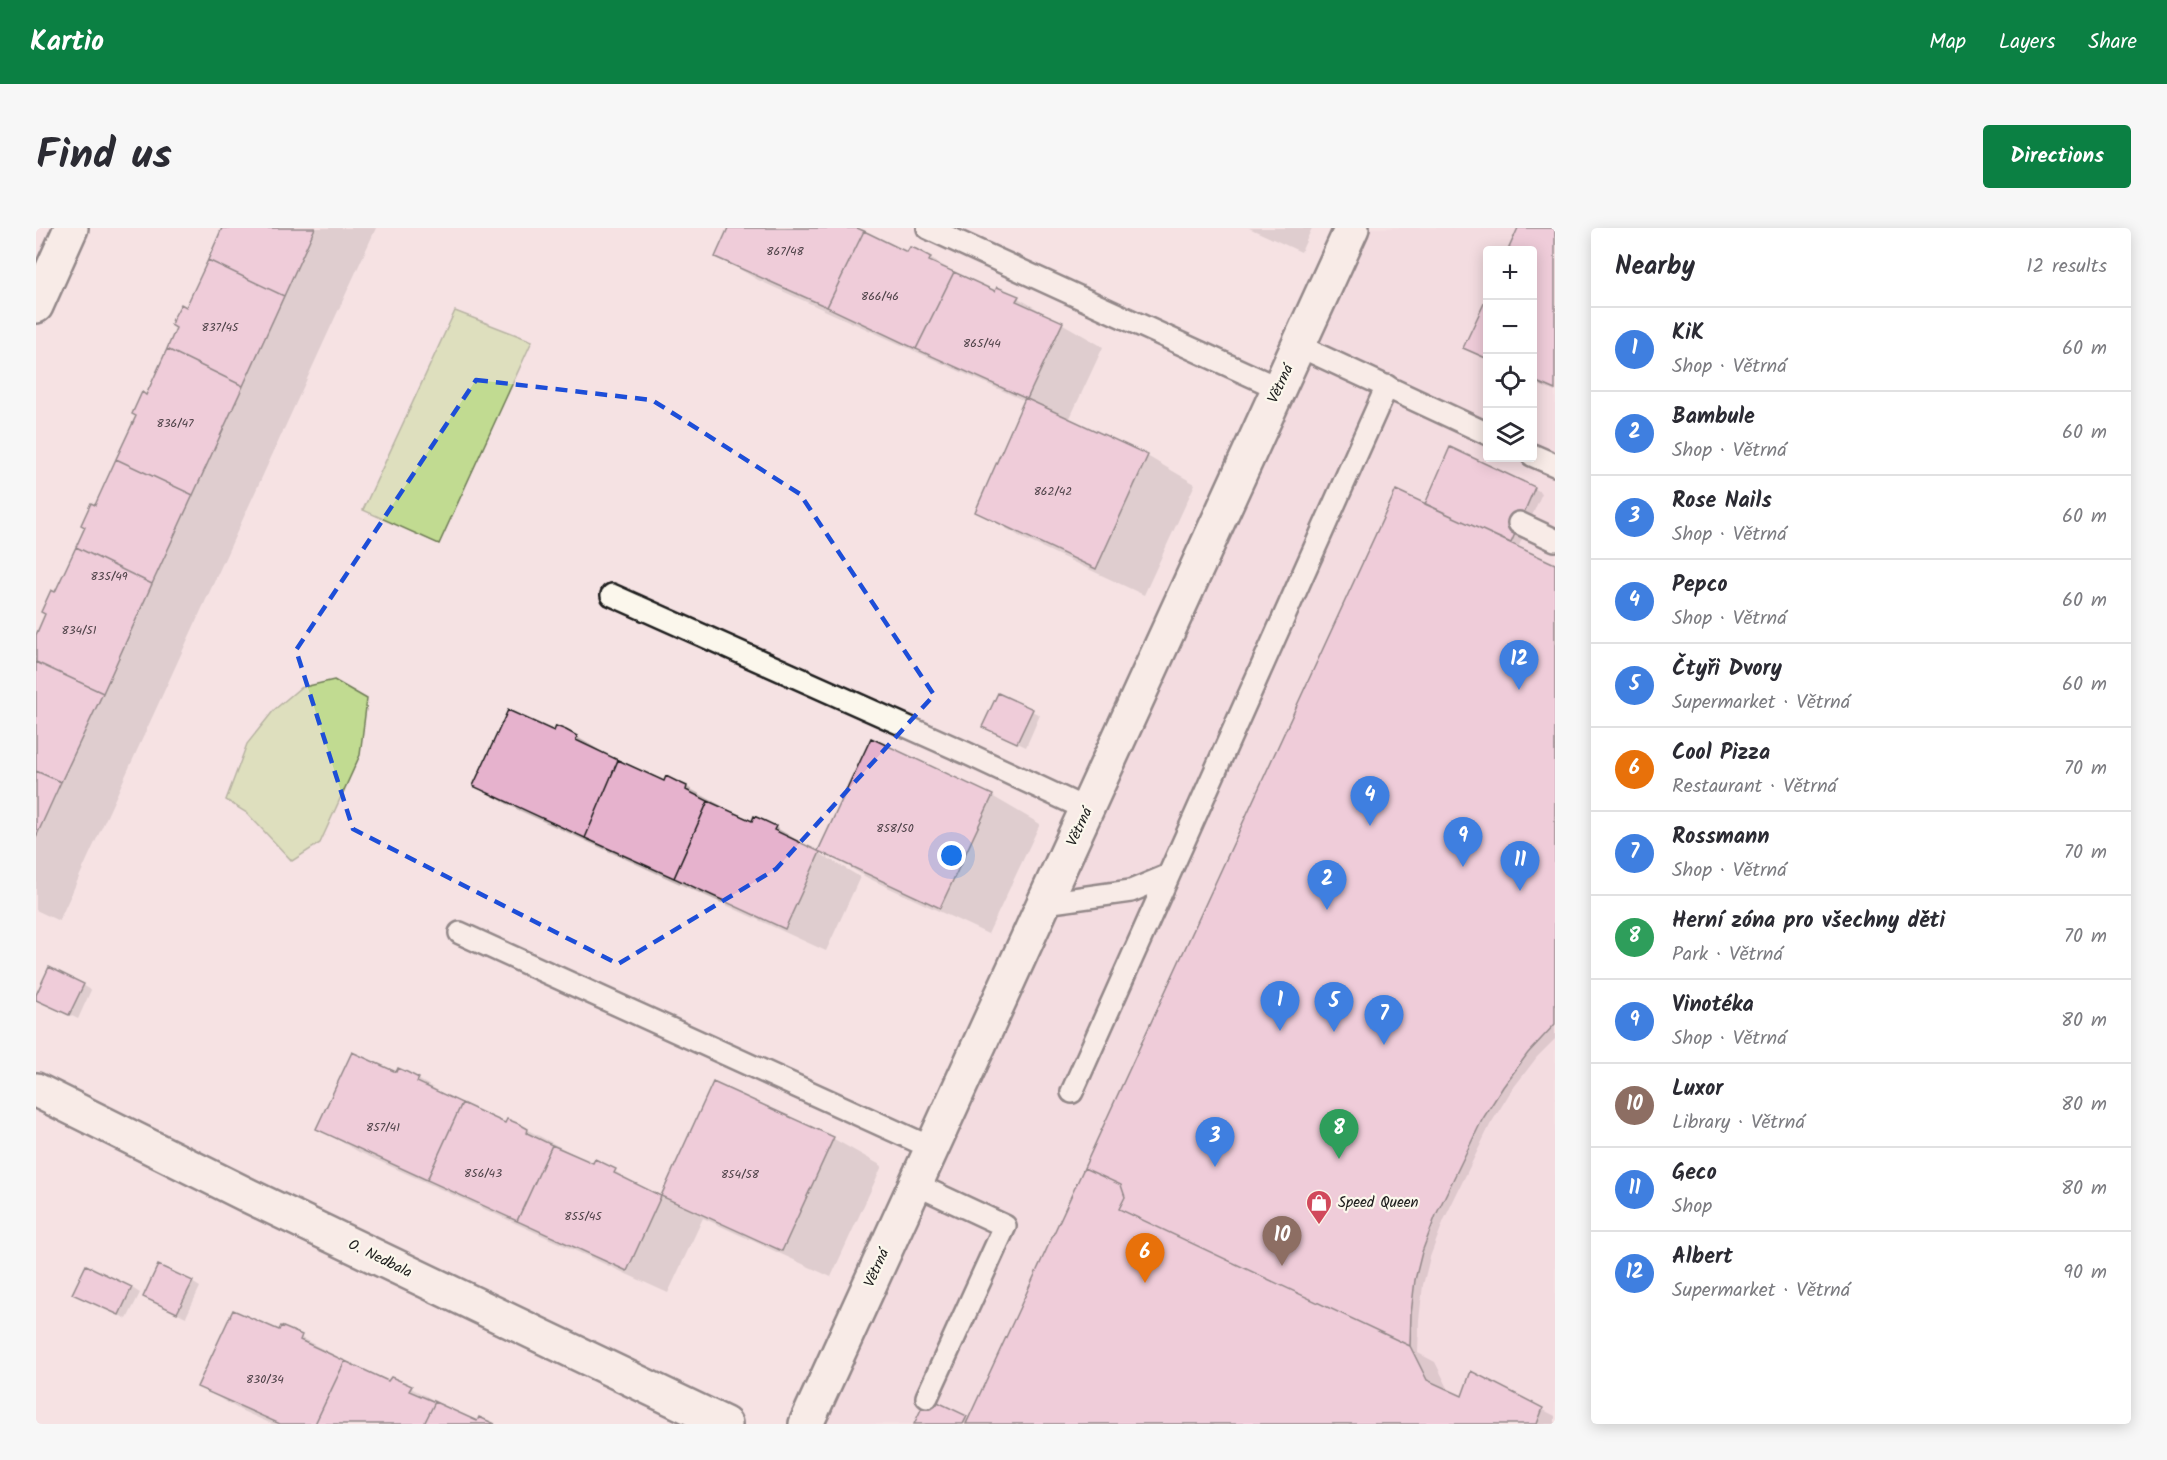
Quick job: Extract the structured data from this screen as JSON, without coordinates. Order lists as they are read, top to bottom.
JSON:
{
  "streets": {
    "street": ["Větrná", "O. Nedbala"]
  },
  "places": {
    "shop": ["Speed Queen"]
  },
  "house_numbers": [
    "867/48",
    "866/46",
    "837/45",
    "865/44",
    "836/47",
    "862/42",
    "835/49",
    "834/51",
    "858/50",
    "857/41",
    "856/43",
    "854/58",
    "855/45",
    "830/34"
  ],
  "page": {
    "header": "Kartio",
    "nav": ["Map", "Layers", "Share"],
    "title": "Find us",
    "buttons": "Directions",
    "heading": ["Nearby", "12 results"],
    "map_buttons": ["+", "−"],
    "list": [
      {
        "mark": "1",
        "name": "KiK",
        "note": "Shop · Větrná",
        "value": "60 m"
      },
      {
        "mark": "2",
        "name": "Bambule",
        "note": "Shop · Větrná",
        "value": "60 m"
      },
      {
        "mark": "3",
        "name": "Rose Nails",
        "note": "Shop · Větrná",
        "value": "60 m"
      },
      {
        "mark": "4",
        "name": "Pepco",
        "note": "Shop · Větrná",
        "value": "60 m"
      },
      {
        "mark": "5",
        "name": "Čtyři Dvory",
        "note": "Supermarket · Větrná",
        "value": "60 m"
      },
      {
        "mark": "6",
        "name": "Cool Pizza",
        "note": "Restaurant · Větrná",
        "value": "70 m"
      },
      {
        "mark": "7",
        "name": "Rossmann",
        "note": "Shop · Větrná",
        "value": "70 m"
      },
      {
        "mark": "8",
        "name": "Herní zóna pro všechny děti",
        "note": "Park · Větrná",
        "value": "70 m"
      },
      {
        "mark": "9",
        "name": "Vinotéka",
        "note": "Shop · Větrná",
        "value": "80 m"
      },
      {
        "mark": "10",
        "name": "Luxor",
        "note": "Library · Větrná",
        "value": "80 m"
      },
      {
        "mark": "11",
        "name": "Geco",
        "note": "Shop",
        "value": "80 m"
      },
      {
        "mark": "12",
        "name": "Albert",
        "note": "Supermarket · Větrná",
        "value": "90 m"
      }
    ],
    "pins": [
      "12",
      "4",
      "9",
      "11",
      "2",
      "1",
      "5",
      "7",
      "8",
      "3",
      "10",
      "6"
    ]
  }
}
